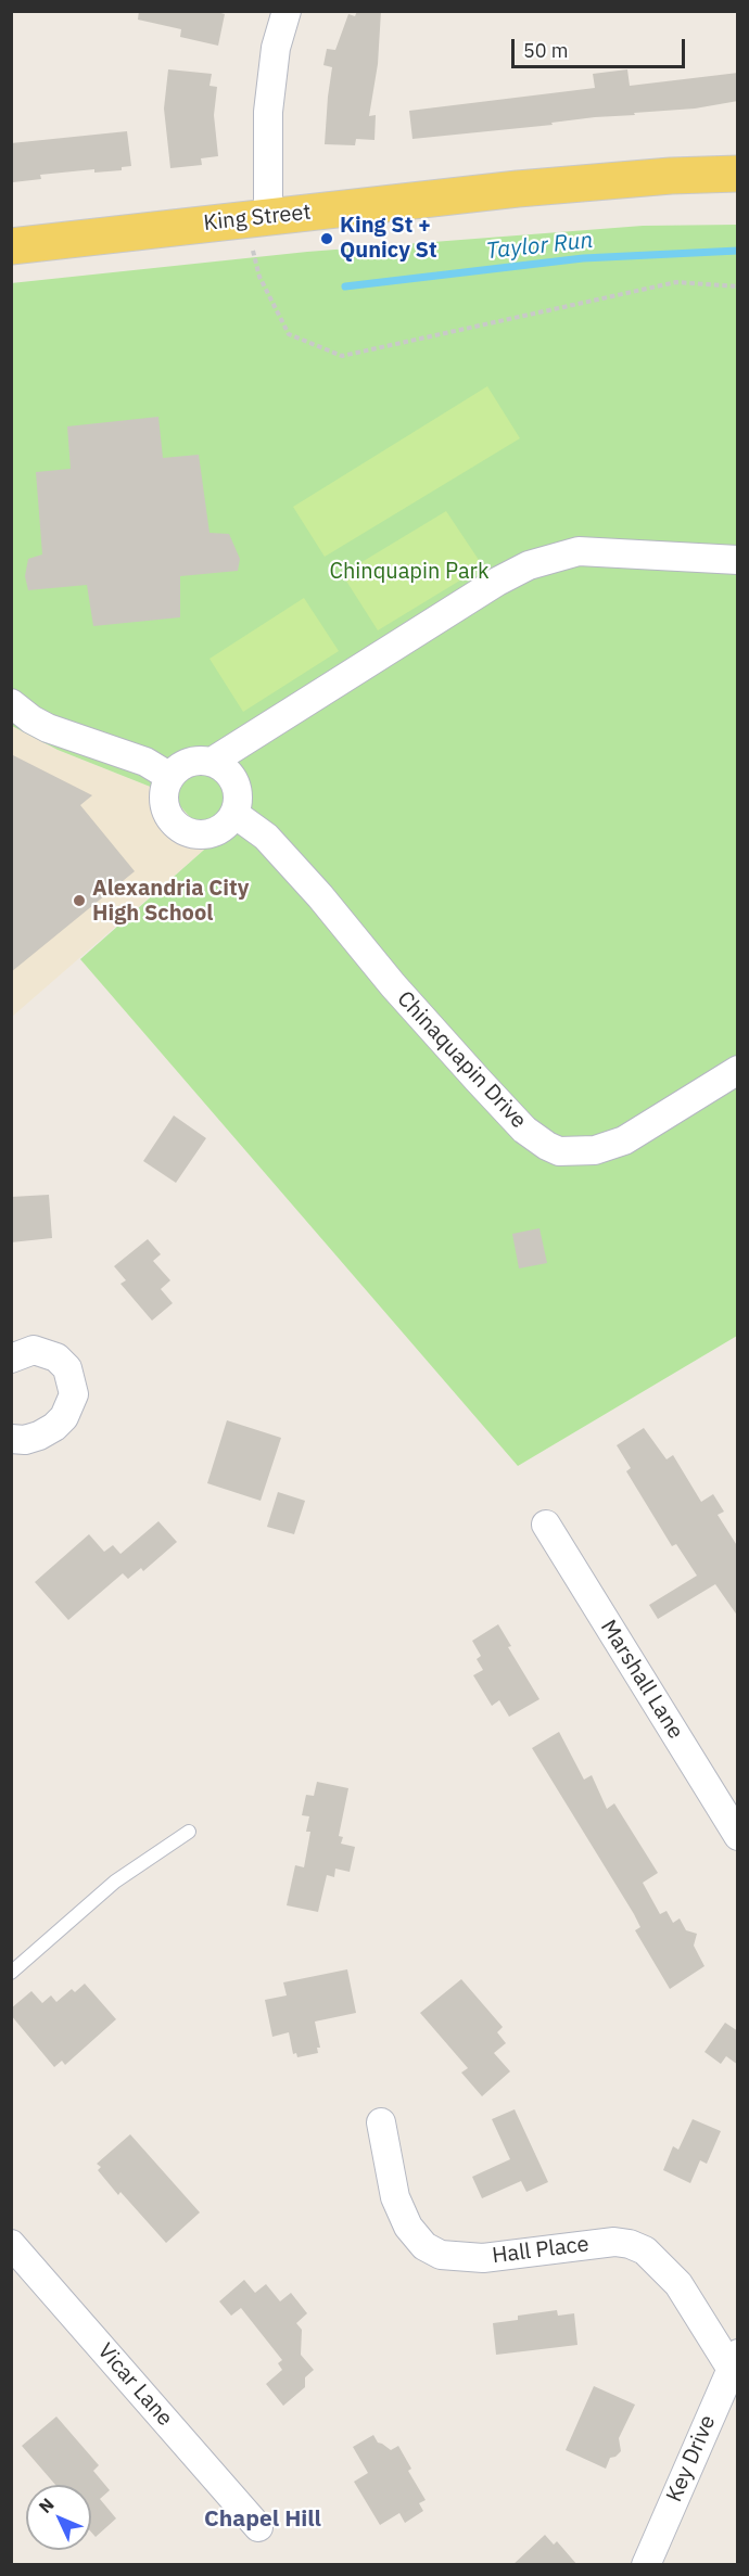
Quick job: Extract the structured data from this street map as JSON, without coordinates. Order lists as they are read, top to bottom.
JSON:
{
  "streets": {
    "main road": ["King Street"],
    "street": [
      "Chinaquapin Drive",
      "Marshall Lane",
      "Hall Place",
      "Vicar Lane",
      "Key Drive"
    ]
  },
  "crossings": [
    ["Hall Place", "Key Drive"]
  ],
  "districts": ["Chapel Hill"],
  "water": ["Taylor Run"],
  "parks": ["Chinquapin Park"],
  "places": ["King St + Qunicy St", "Alexandria City High School"],
  "scale_bar": "50 m",
  "north": "top left"
}
